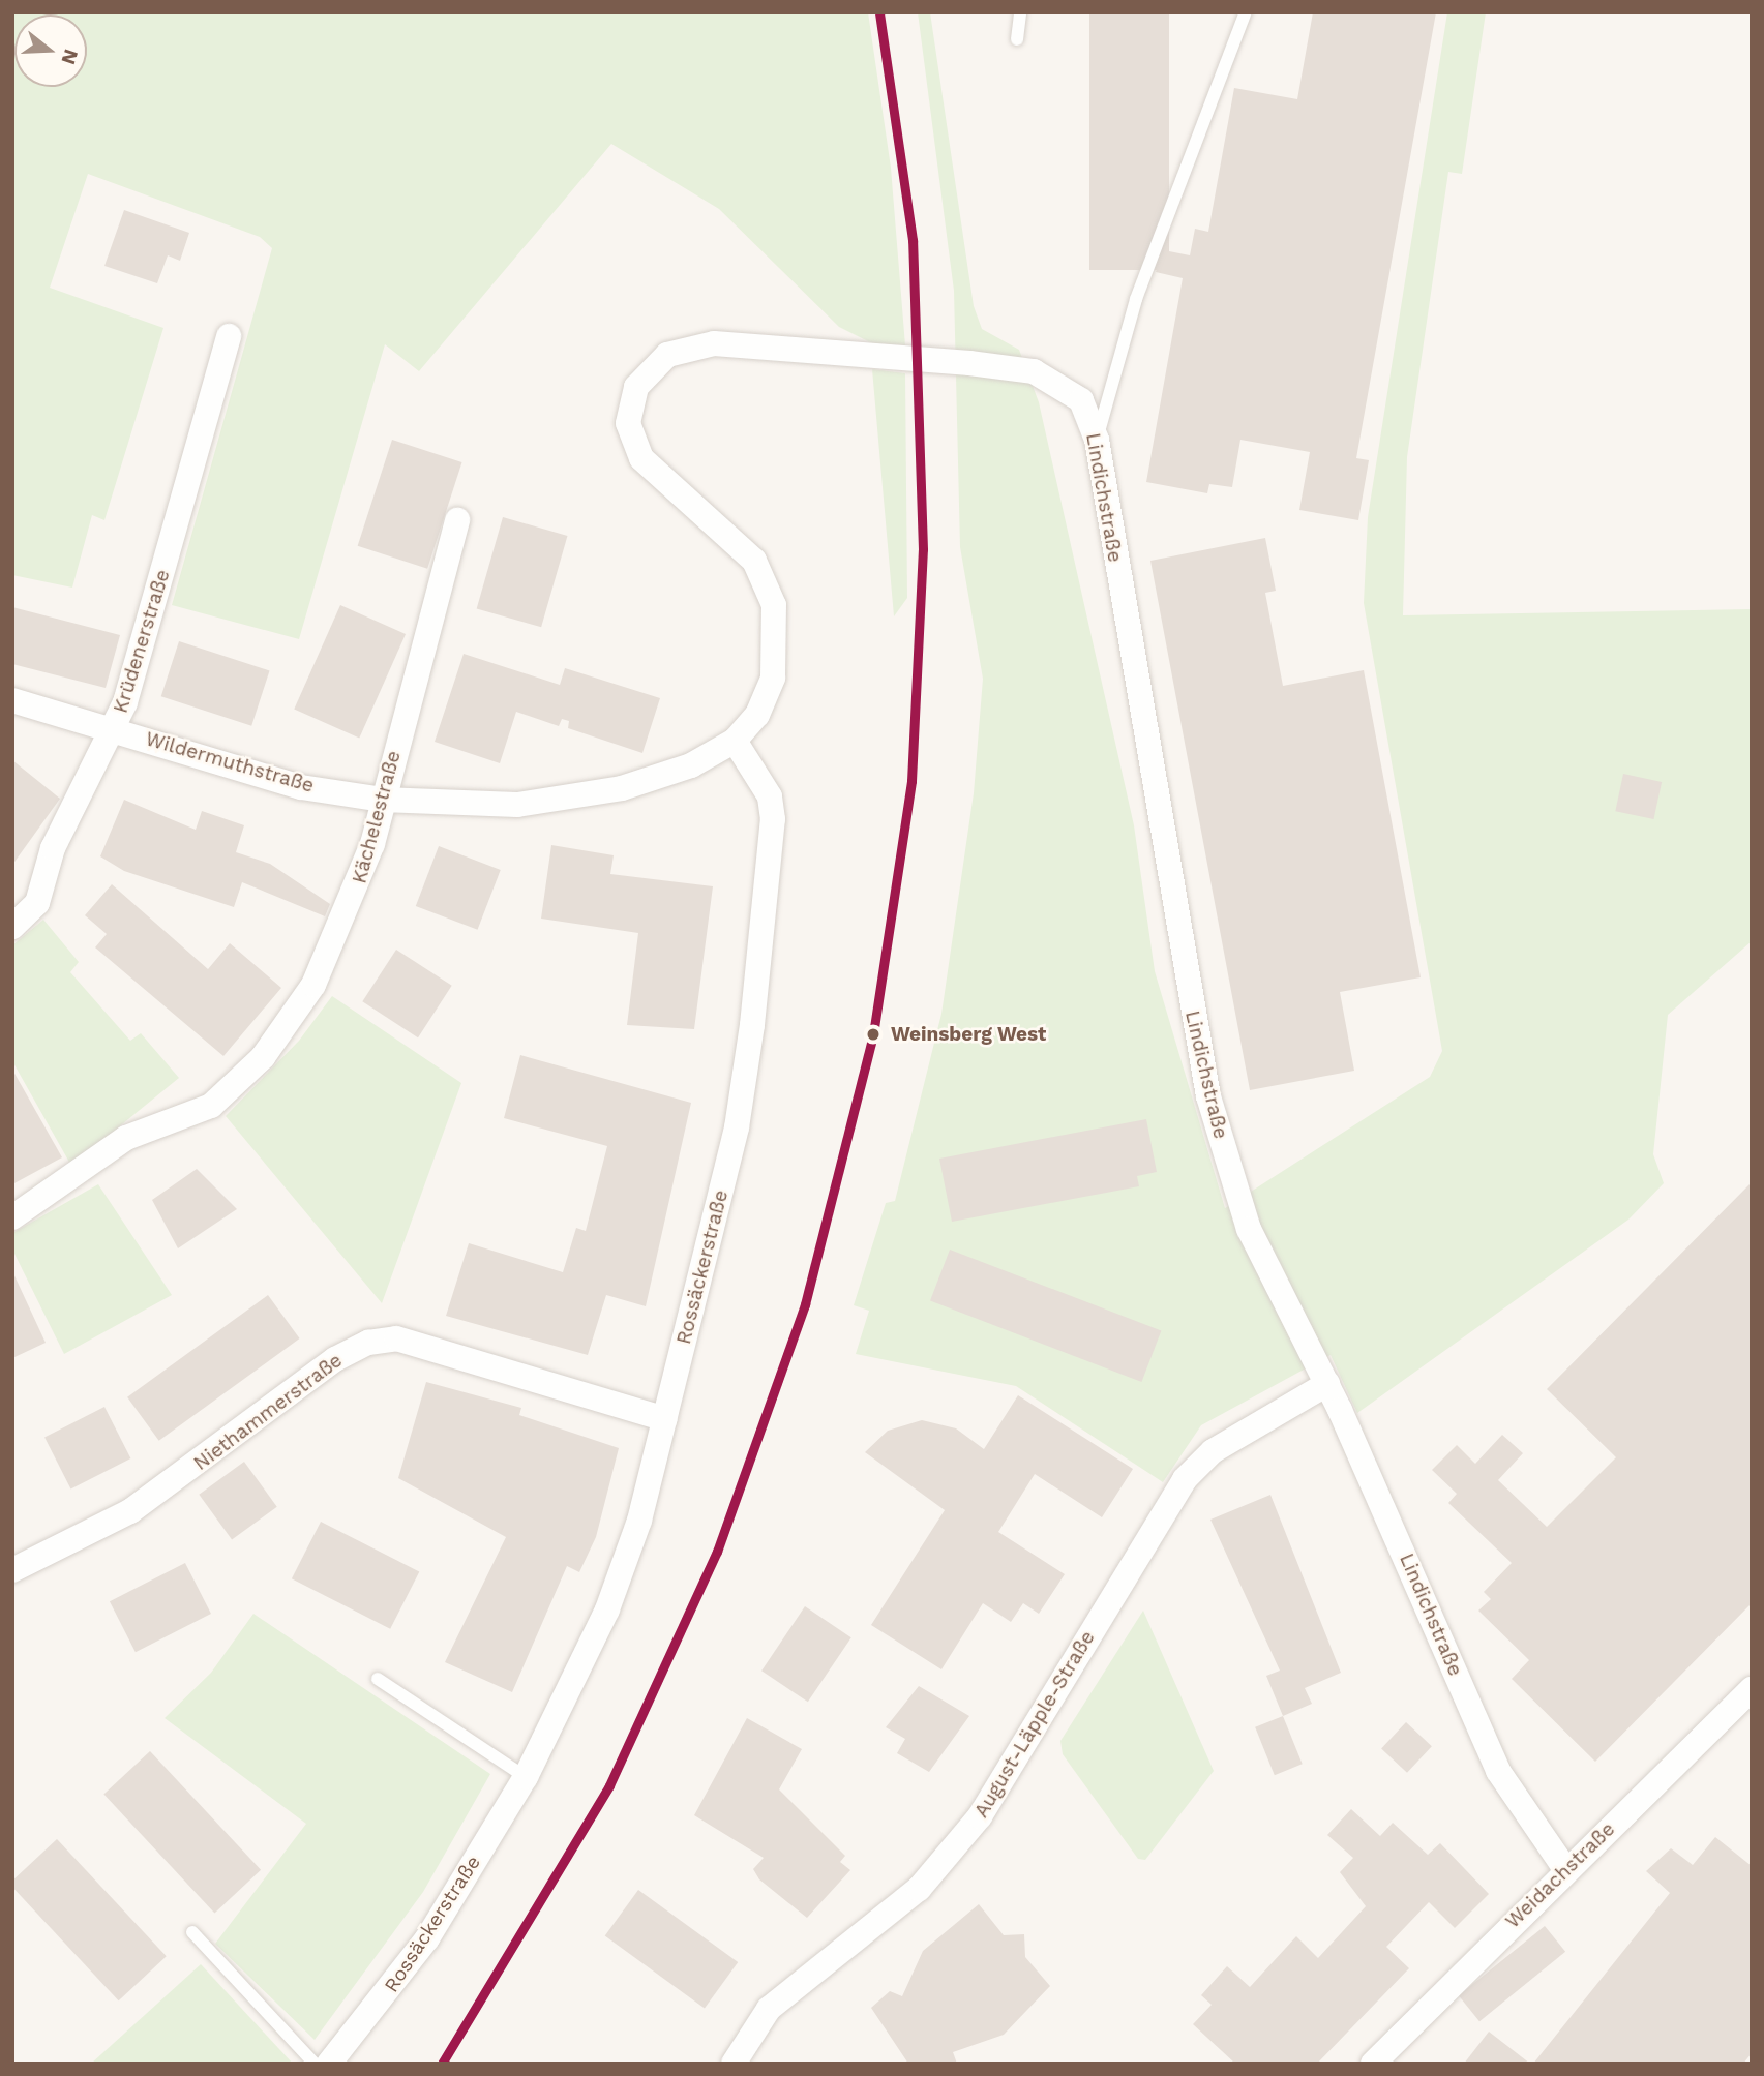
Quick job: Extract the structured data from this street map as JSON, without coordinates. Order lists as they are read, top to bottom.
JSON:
{
  "streets": {
    "street": [
      "Lindichstraße",
      "Krüdenerstraße",
      "Wildermuthstraße",
      "Kächelestraße",
      "Rossäckerstraße",
      "Niethammerstraße",
      "August-Läpple-Straße",
      "Weidachstraße"
    ]
  },
  "crossings": [
    ["Lindichstraße", "Wildermuthstraße"],
    ["Lindichstraße", "August-Läpple-Straße"],
    ["Lindichstraße", "Weidachstraße"],
    ["Krüdenerstraße", "Wildermuthstraße"],
    ["Wildermuthstraße", "Kächelestraße"],
    ["Wildermuthstraße", "Rossäckerstraße"],
    ["Rossäckerstraße", "Niethammerstraße"]
  ],
  "places": ["Weinsberg West"],
  "north": "right"
}
